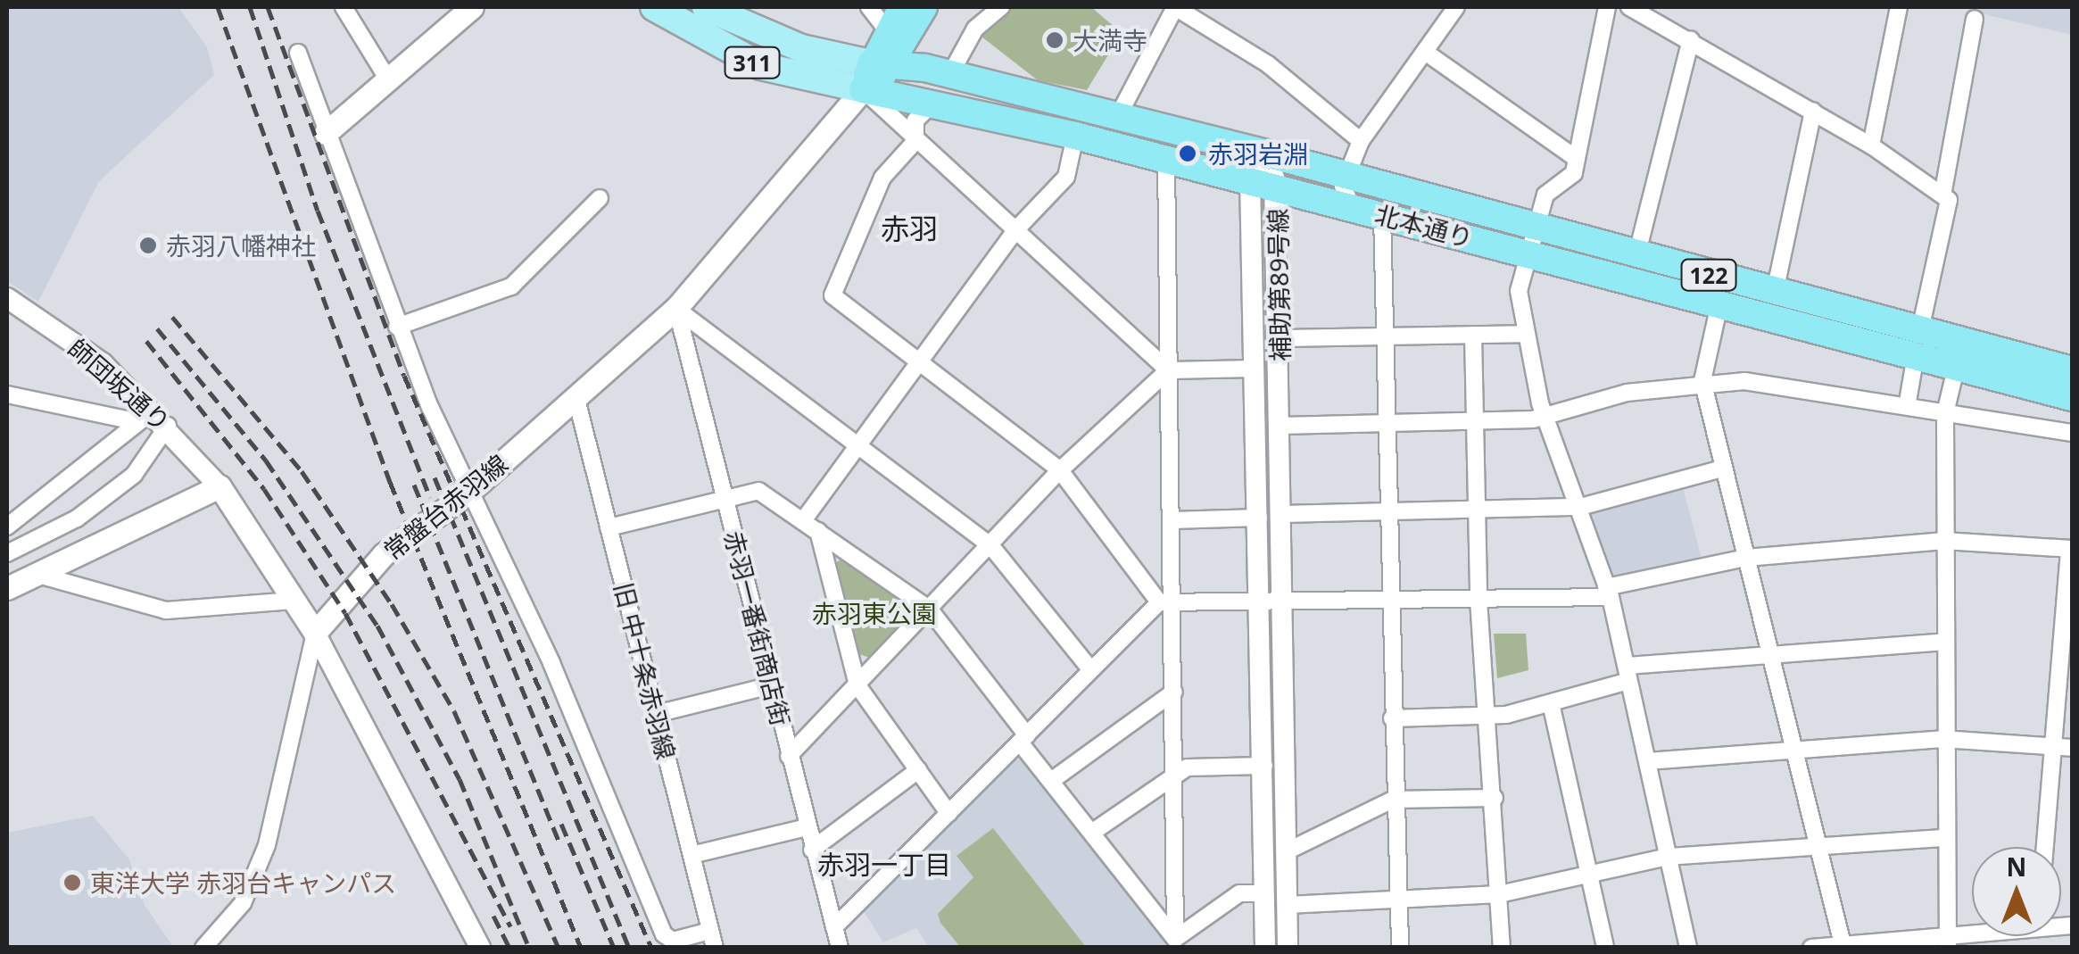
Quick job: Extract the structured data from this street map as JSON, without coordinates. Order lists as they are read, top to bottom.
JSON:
{
  "streets": {
    "highway": ["北本通り", "122"],
    "main road": ["311", "常盤台赤羽線"],
    "street": [
      "補助第89号線",
      "師団坂通り",
      "赤羽一番街商店街",
      "旧 中十条赤羽線"
    ]
  },
  "crossings": [
    ["311", "北本通り"],
    ["311", "常盤台赤羽線"],
    ["北本通り", "補助第89号線"],
    ["北本通り", "常盤台赤羽線"],
    ["常盤台赤羽線", "赤羽一番街商店街"],
    ["常盤台赤羽線", "旧 中十条赤羽線"]
  ],
  "districts": ["赤羽", "赤羽一丁目"],
  "parks": ["赤羽東公園"],
  "places": [
    "大満寺",
    "赤羽岩淵",
    "赤羽八幡神社",
    "東洋大学 赤羽台キャンパス"
  ],
  "north": "top"
}
